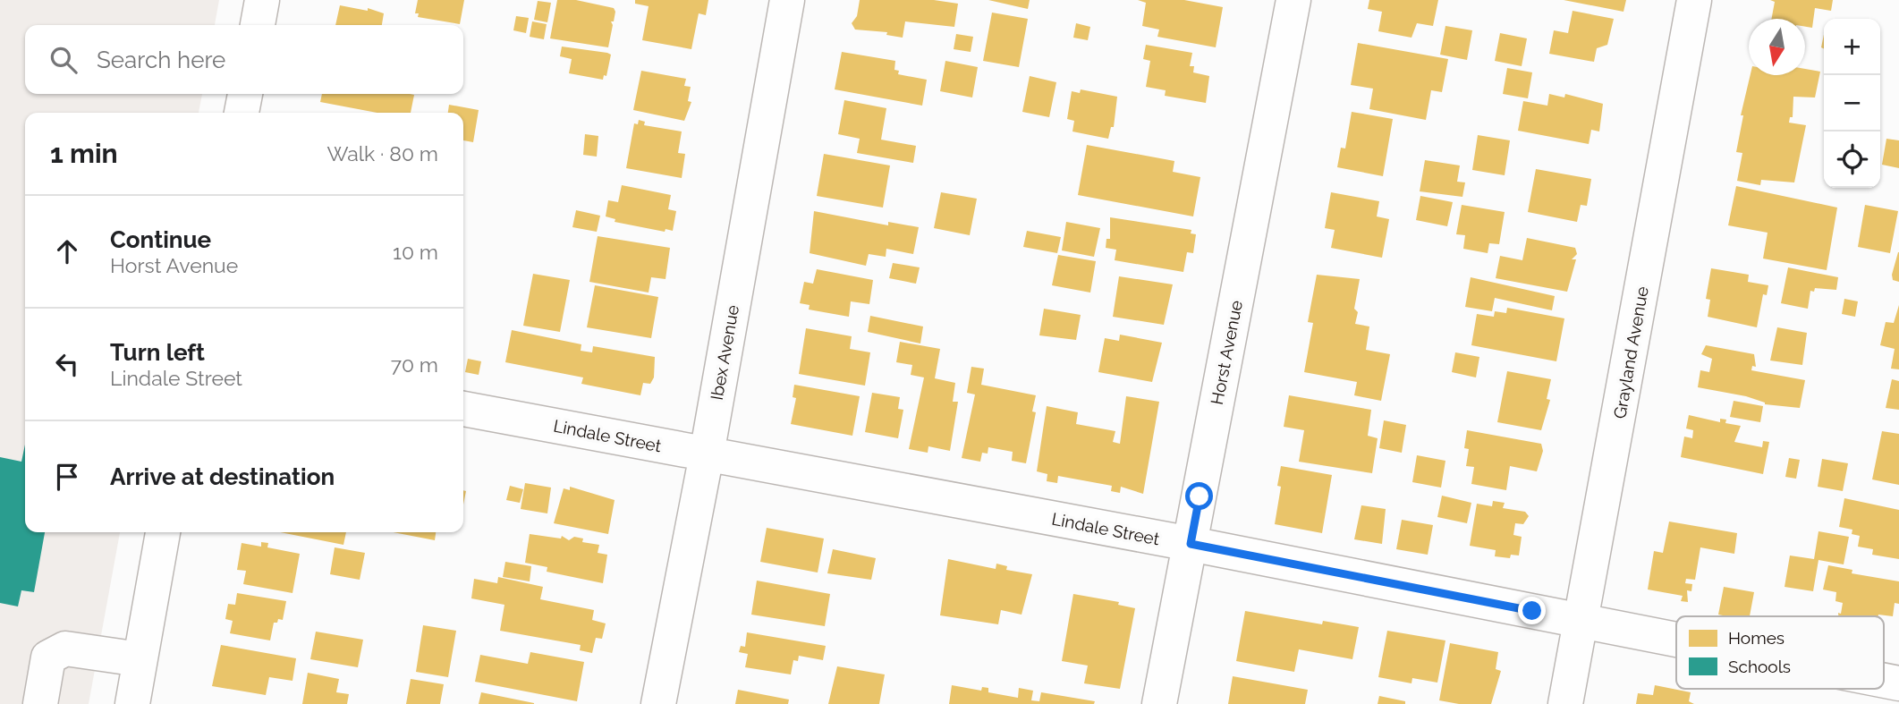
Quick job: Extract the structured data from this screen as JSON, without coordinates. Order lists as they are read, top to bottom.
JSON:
{
  "streets": {
    "street": [
      "Ibex Avenue",
      "Horst Avenue",
      "Grayland Avenue",
      "Lindale Street"
    ]
  },
  "crossings": [
    ["Ibex Avenue", "Lindale Street"],
    ["Horst Avenue", "Lindale Street"],
    ["Grayland Avenue", "Lindale Street"]
  ],
  "legend": ["Homes", "Schools"],
  "north": "bottom",
  "page": {
    "map_buttons": ["+", "−"],
    "search": "Search here",
    "heading": ["1 min", "Walk · 80 m"],
    "list": [
      ["Continue", "Horst Avenue", "10 m"],
      ["Turn left", "Lindale Street", "70 m"],
      "Arrive at destination"
    ]
  }
}
